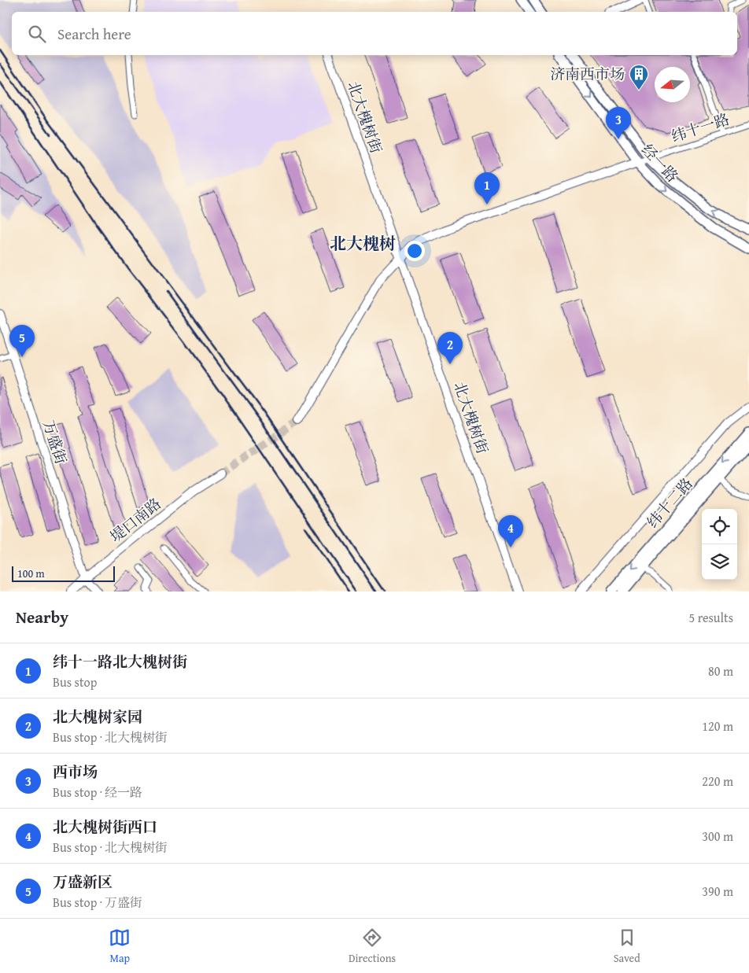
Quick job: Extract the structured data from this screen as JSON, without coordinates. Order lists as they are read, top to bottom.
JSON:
{
  "streets": {
    "main road": ["经一路", "纬十二路"],
    "street": [
      "北大槐树街",
      "纬十一路",
      "万盛街",
      "堤口南路"
    ]
  },
  "crossings": [
    ["纬十一路", "经一路"],
    ["万盛街", "堤口南路"]
  ],
  "districts": ["北大槐树"],
  "places": {
    "building": ["济南西市场"]
  },
  "scale_bar": "100 m",
  "north": "left",
  "page": {
    "search": "Search here",
    "pins": [
      "3",
      "1",
      "5",
      "2",
      "4"
    ],
    "scale": "100 m",
    "heading": ["Nearby", "5 results"],
    "list": [
      {
        "mark": "1",
        "name": "纬十一路北大槐树街",
        "note": "Bus stop",
        "value": "80 m"
      },
      {
        "mark": "2",
        "name": "北大槐树家园",
        "note": "Bus stop · 北大槐树街",
        "value": "120 m"
      },
      {
        "mark": "3",
        "name": "西市场",
        "note": "Bus stop · 经一路",
        "value": "220 m"
      },
      {
        "mark": "4",
        "name": "北大槐树街西口",
        "note": "Bus stop · 北大槐树街",
        "value": "300 m"
      },
      {
        "mark": "5",
        "name": "万盛新区",
        "note": "Bus stop · 万盛街",
        "value": "390 m"
      }
    ],
    "nav": ["Map", "Directions", "Saved"]
  }
}
